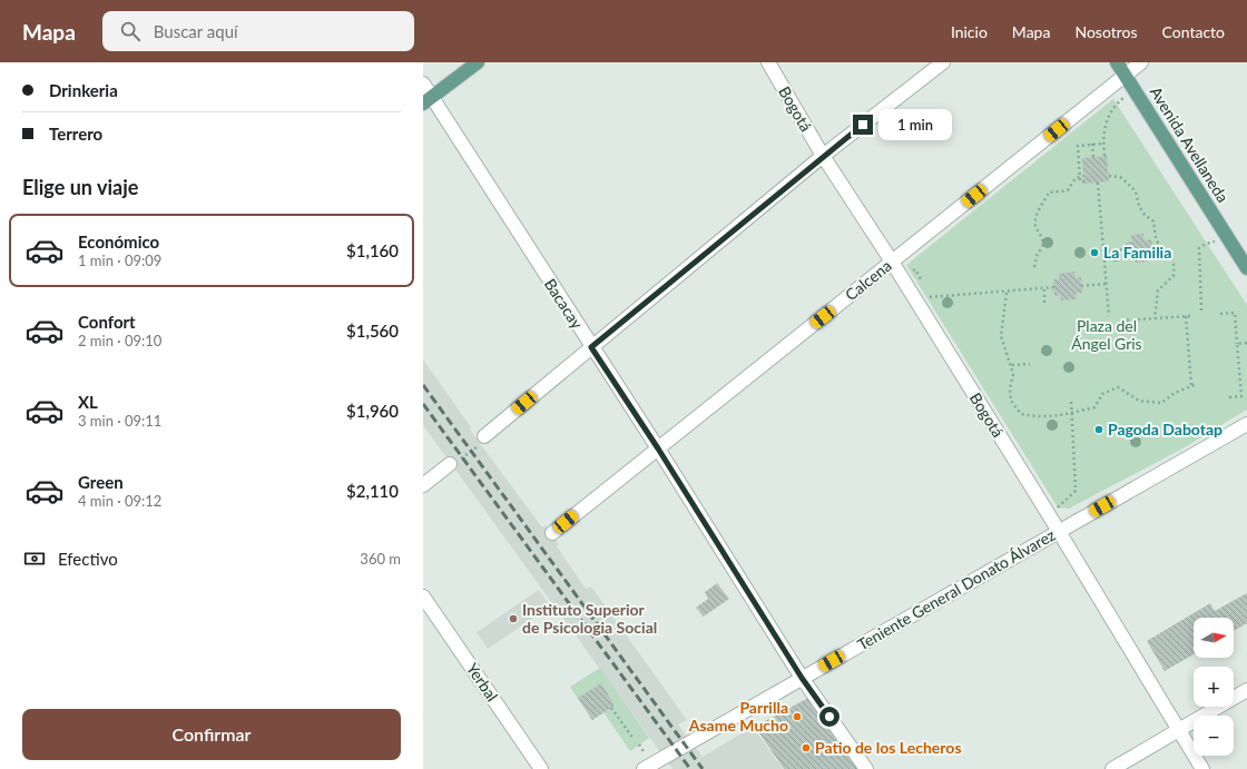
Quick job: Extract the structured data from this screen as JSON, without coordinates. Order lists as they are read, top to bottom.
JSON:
{
  "streets": {
    "main road": ["Avenida Avellaneda"],
    "street": [
      "Bogotá",
      "Calcena",
      "Bacacay",
      "Teniente General Donato Álvarez",
      "Yerbal"
    ]
  },
  "crossings": [
    ["Bogotá", "Calcena"],
    ["Bogotá", "Teniente General Donato Álvarez"],
    ["Avenida Avellaneda", "Calcena"],
    ["Calcena", "Bacacay"],
    ["Bacacay", "Teniente General Donato Álvarez"]
  ],
  "parks": ["Plaza del Ángel Gris"],
  "places": [
    "La Familia",
    "Pagoda Dabotap",
    "Instituto Superior de Psicologia Social",
    "Parrilla Asame Mucho",
    "Patio de los Lecheros"
  ],
  "north": "right",
  "page": {
    "header": "Mapa",
    "search": "Buscar aquí",
    "nav": [
      "Inicio",
      "Mapa",
      "Nosotros",
      "Contacto"
    ],
    "banner": ["Drinkeria", "Terrero"],
    "bubble": "1 min",
    "heading": "Elige un viaje",
    "list": [
      {
        "name": "Económico",
        "note": "1 min · 09:09",
        "value": "$1,160"
      },
      {
        "name": "Confort",
        "note": "2 min · 09:10",
        "value": "$1,560"
      },
      {
        "name": "XL",
        "note": "3 min · 09:11",
        "value": "$1,960"
      },
      {
        "name": "Green",
        "note": "4 min · 09:12",
        "value": "$2,110"
      }
    ],
    "pay": ["Efectivo", "360 m"],
    "map_buttons": ["+", "−"],
    "buttons": "Confirmar"
  }
}
